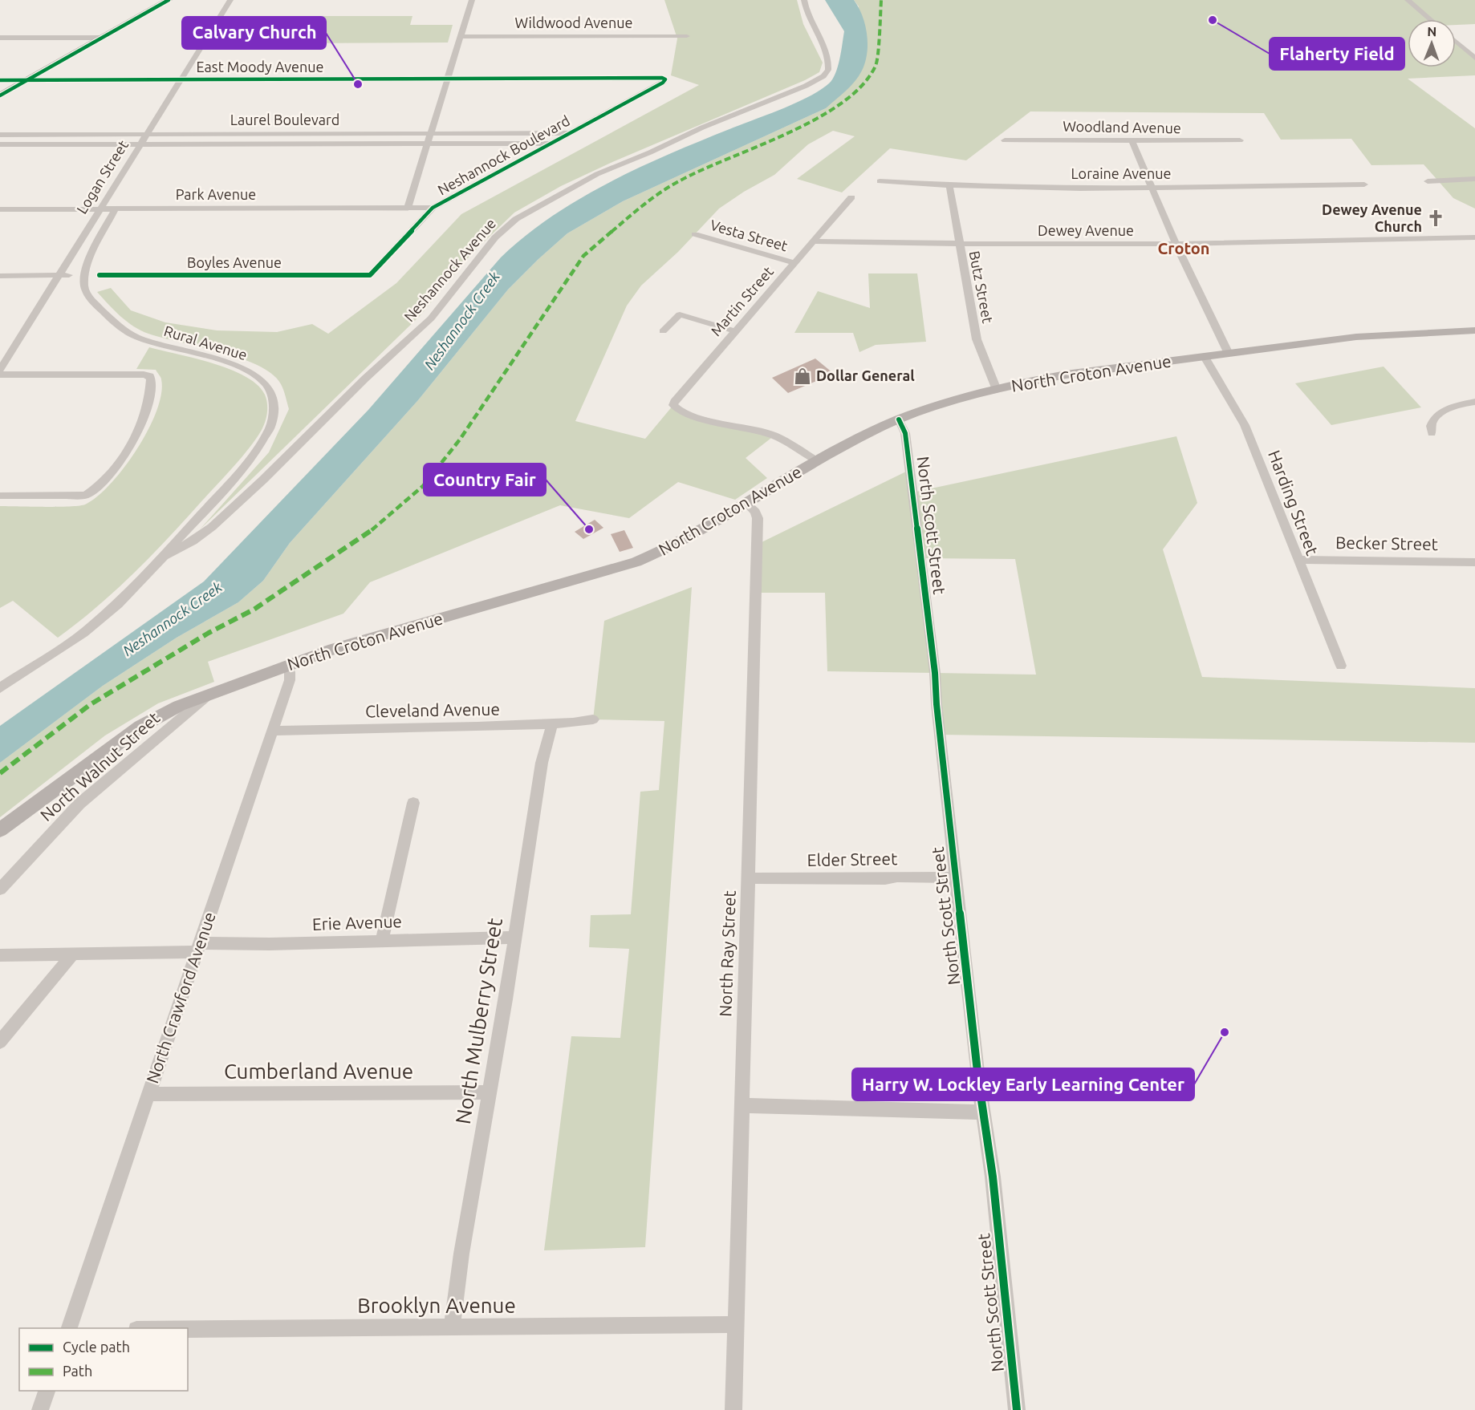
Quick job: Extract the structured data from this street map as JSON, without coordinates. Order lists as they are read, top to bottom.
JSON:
{
  "streets": {
    "main road": ["North Croton Avenue"],
    "street": [
      "Wildwood Avenue",
      "East Moody Avenue",
      "Laurel Boulevard",
      "Woodland Avenue",
      "Neshannock Boulevard",
      "Loraine Avenue",
      "Logan Street",
      "Park Avenue",
      "Dewey Avenue",
      "Vesta Street",
      "Boyles Avenue",
      "Neshannock Avenue",
      "Butz Street",
      "Martin Street",
      "Rural Avenue",
      "Harding Street",
      "North Scott Street",
      "Becker Street",
      "Cleveland Avenue",
      "North Walnut Street",
      "Elder Street",
      "Erie Avenue",
      "North Ray Street",
      "North Crawford Avenue",
      "North Mulberry Street",
      "Cumberland Avenue",
      "Brooklyn Avenue"
    ]
  },
  "crossings": [
    ["East Moody Avenue", "Neshannock Boulevard"],
    ["East Moody Avenue", "Logan Street"],
    ["Laurel Boulevard", "Neshannock Boulevard"],
    ["Laurel Boulevard", "Logan Street"],
    ["Neshannock Boulevard", "Park Avenue"],
    ["Neshannock Boulevard", "Boyles Avenue"],
    ["Loraine Avenue", "Butz Street"],
    ["Logan Street", "Park Avenue"],
    ["Park Avenue", "Rural Avenue"],
    ["Dewey Avenue", "Butz Street"],
    ["Dewey Avenue", "Martin Street"],
    ["Vesta Street", "Martin Street"],
    ["Neshannock Avenue", "Rural Avenue"],
    ["Butz Street", "North Croton Avenue"],
    ["Martin Street", "North Croton Avenue"],
    ["North Croton Avenue", "Harding Street"],
    ["North Croton Avenue", "North Scott Street"],
    ["North Croton Avenue", "North Walnut Street"],
    ["North Croton Avenue", "North Ray Street"],
    ["North Croton Avenue", "North Crawford Avenue"],
    ["Harding Street", "Becker Street"],
    ["North Scott Street", "Elder Street"],
    ["Cleveland Avenue", "North Crawford Avenue"],
    ["Cleveland Avenue", "North Mulberry Street"],
    ["Elder Street", "North Ray Street"],
    ["Erie Avenue", "North Crawford Avenue"],
    ["Erie Avenue", "North Mulberry Street"],
    ["North Ray Street", "Brooklyn Avenue"],
    ["North Crawford Avenue", "Cumberland Avenue"],
    ["North Mulberry Street", "Cumberland Avenue"],
    ["North Mulberry Street", "Brooklyn Avenue"]
  ],
  "districts": ["Croton"],
  "water": ["Neshannock Creek"],
  "places": {
    "other": [
      "Flaherty Field",
      "Calvary Church",
      "Country Fair",
      "Harry W. Lockley Early Learning Center"
    ],
    "church": ["Dewey Avenue Church"],
    "shop": ["Dollar General"]
  },
  "legend": ["Cycle path", "Path"],
  "north": "top"
}
